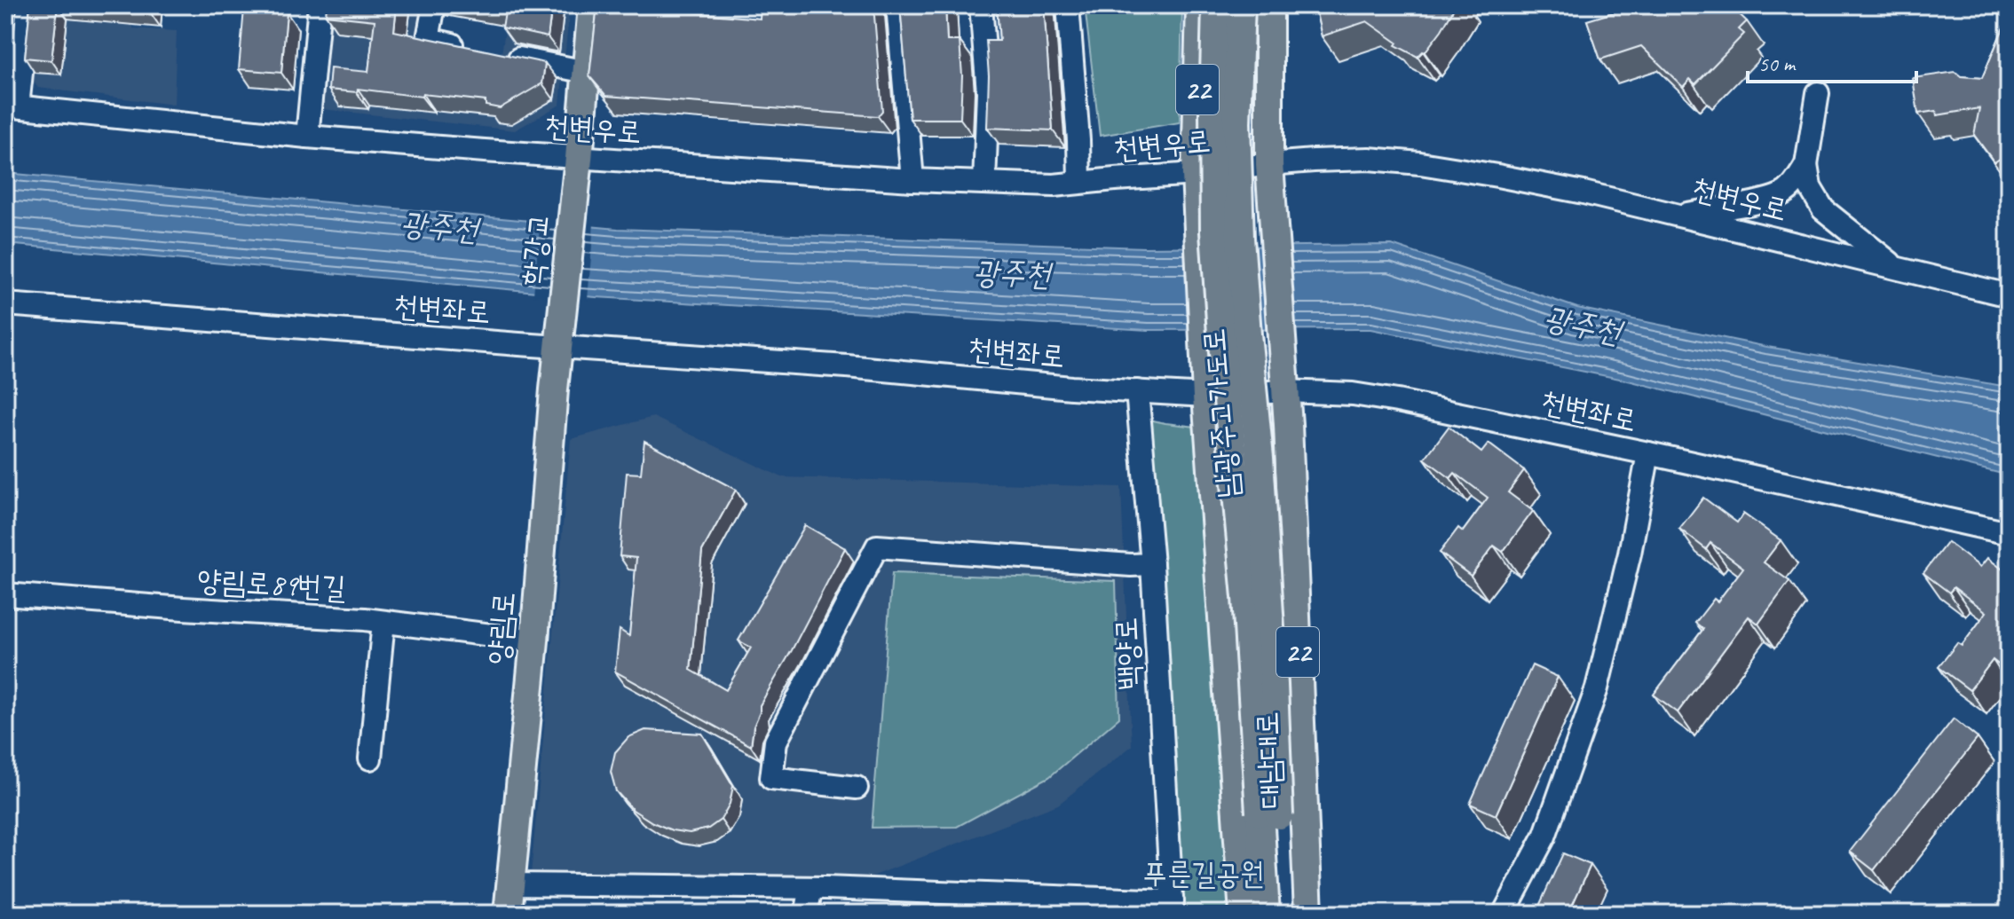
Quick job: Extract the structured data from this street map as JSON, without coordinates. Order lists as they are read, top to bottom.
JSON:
{
  "streets": {
    "main road": [
      "22",
      "학강교",
      "남광주고가도로",
      "양림로",
      "대남대로"
    ],
    "street": [
      "천변우로",
      "천변좌로",
      "양림로89번길",
      "백양로"
    ]
  },
  "crossings": [
    ["22", "천변우로"],
    ["22", "천변좌로"],
    ["22", "대남대로"],
    ["천변우로", "학강교"],
    ["학강교", "천변좌로"],
    ["학강교", "양림로"],
    ["천변좌로", "양림로"],
    ["천변좌로", "백양로"],
    ["천변좌로", "대남대로"],
    ["남광주고가도로", "대남대로"],
    ["양림로89번길", "양림로"]
  ],
  "water": ["광주천"],
  "parks": ["푸른길공원"],
  "scale_bar": "50 m"
}
